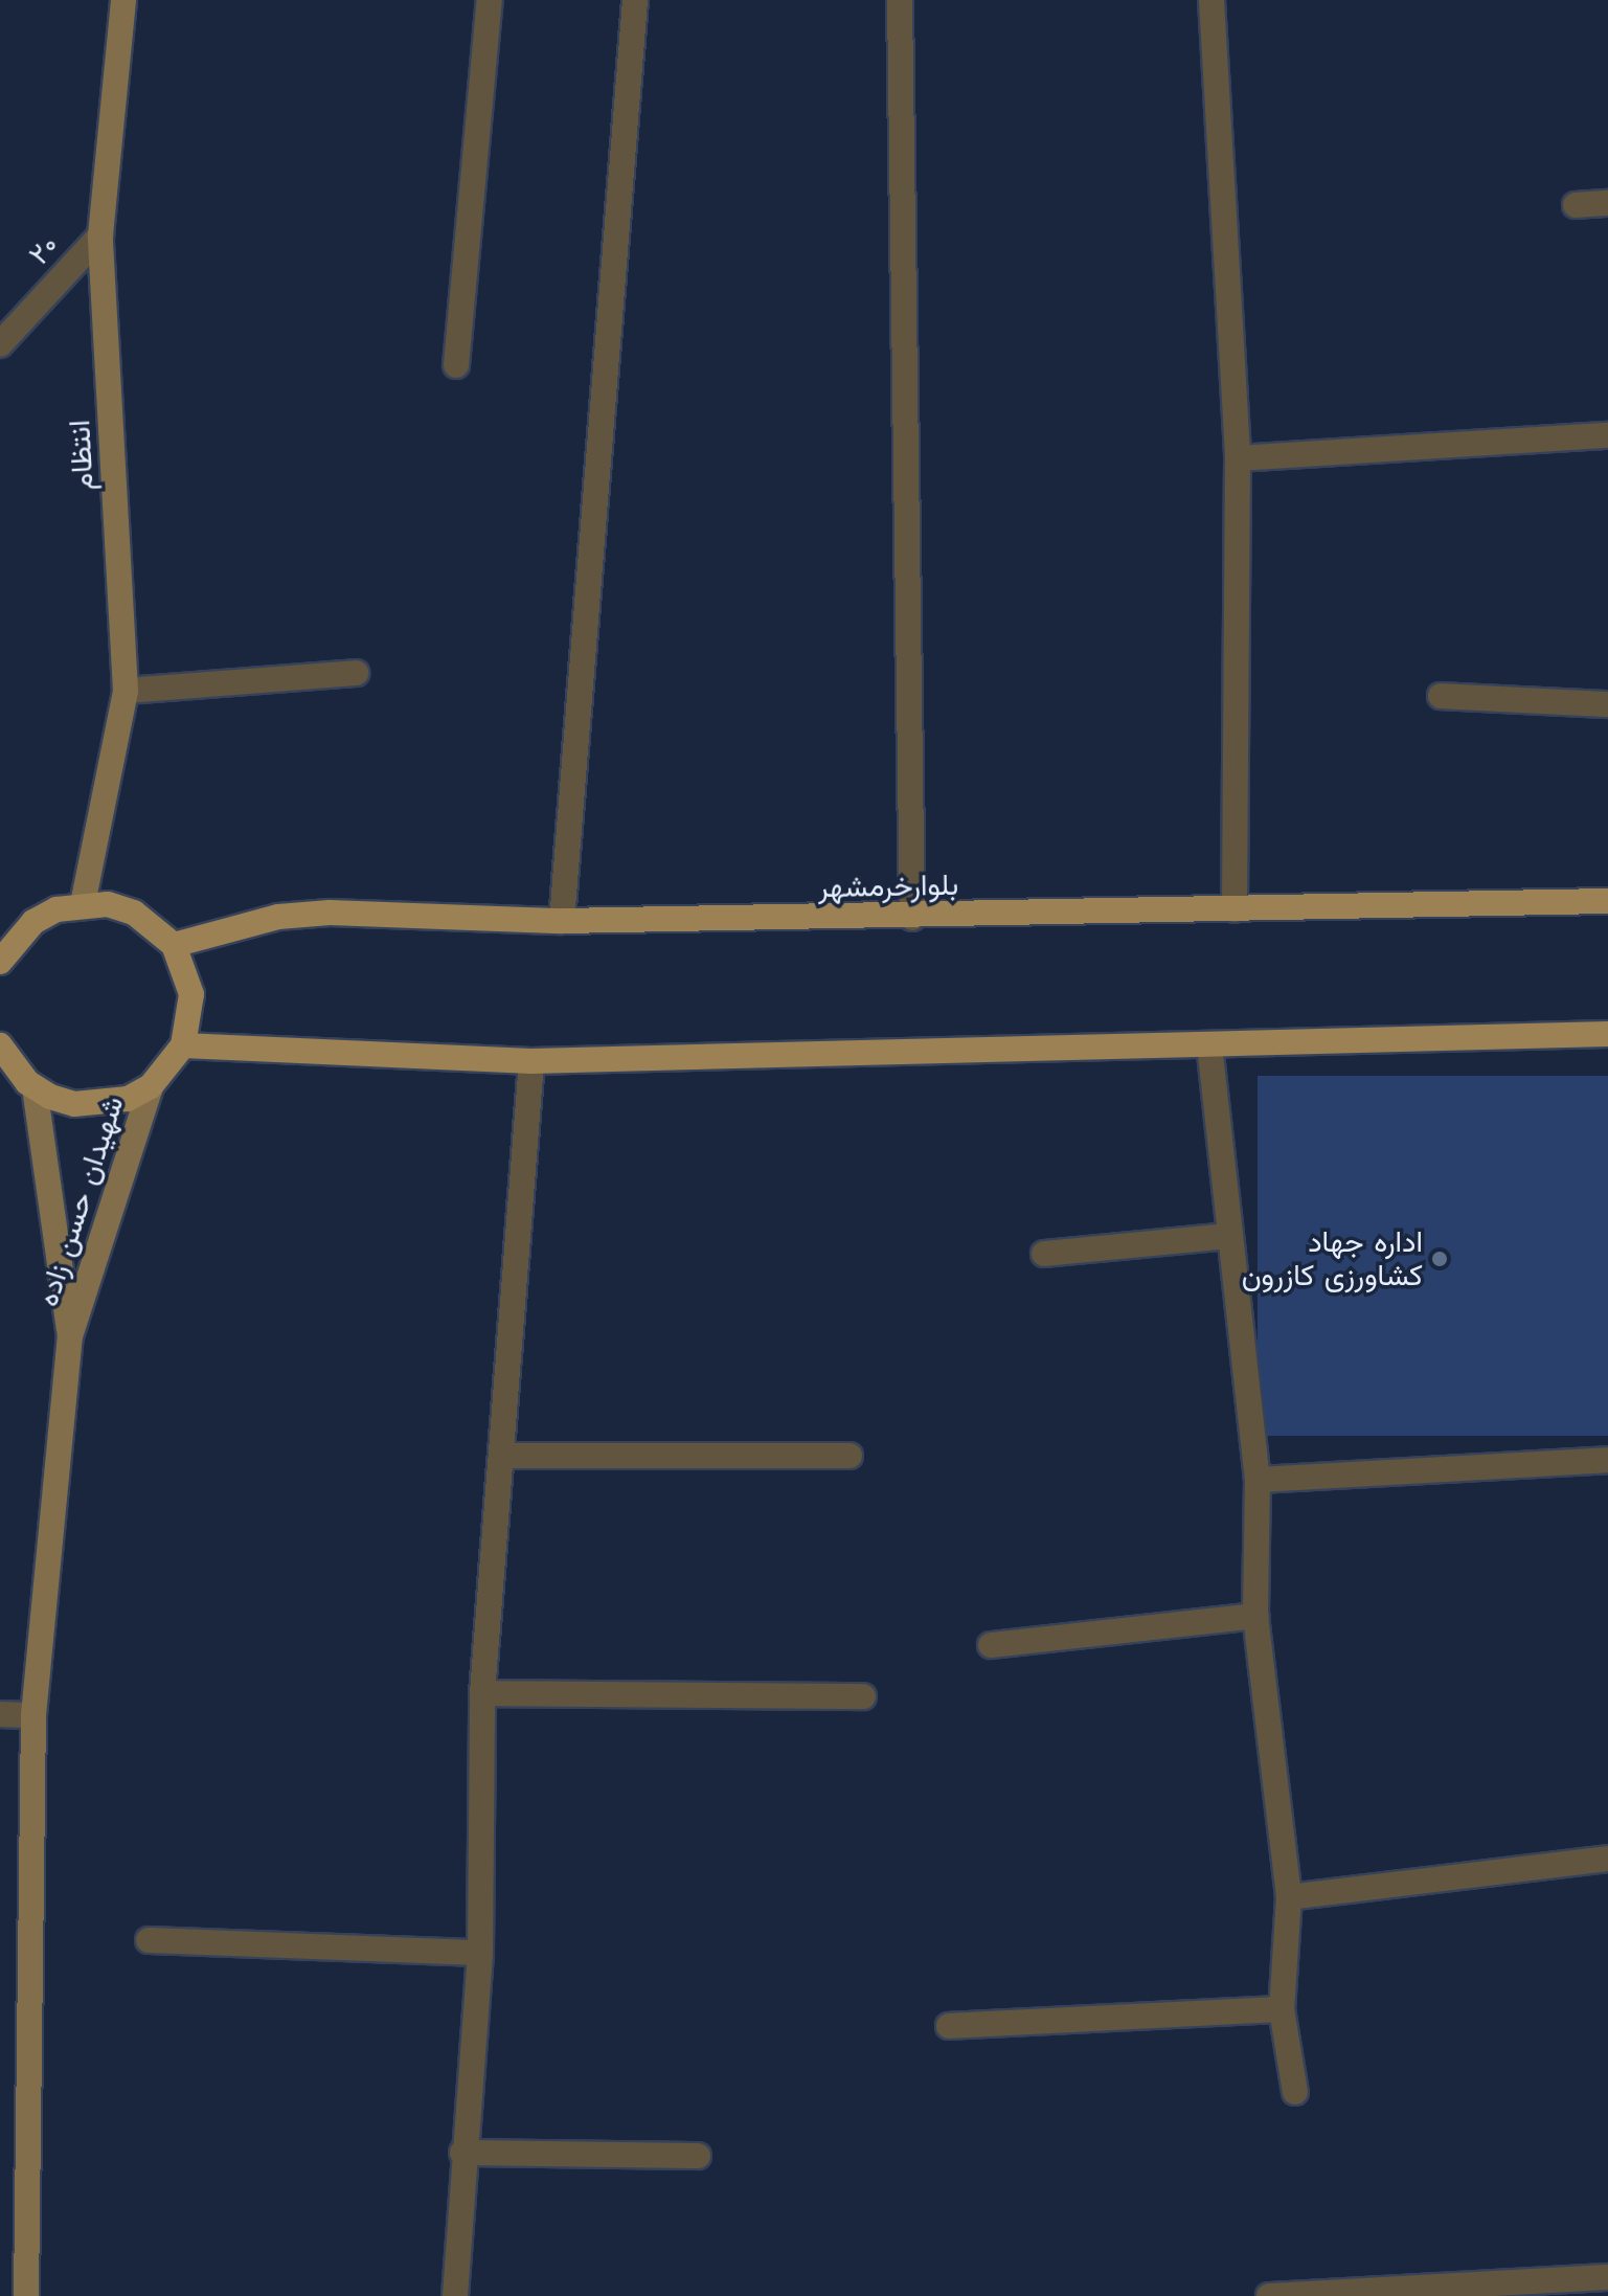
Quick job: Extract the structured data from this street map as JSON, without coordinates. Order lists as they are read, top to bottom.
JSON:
{
  "streets": {
    "main road": ["بلوارخرمشهر"],
    "street": ["۲۰", "انتظام", "شهیدان حسن زاده"]
  },
  "crossings": [
    ["۲۰", "انتظام"]
  ],
  "places": ["اداره جهاد کشاورزی کازرون"]
}
